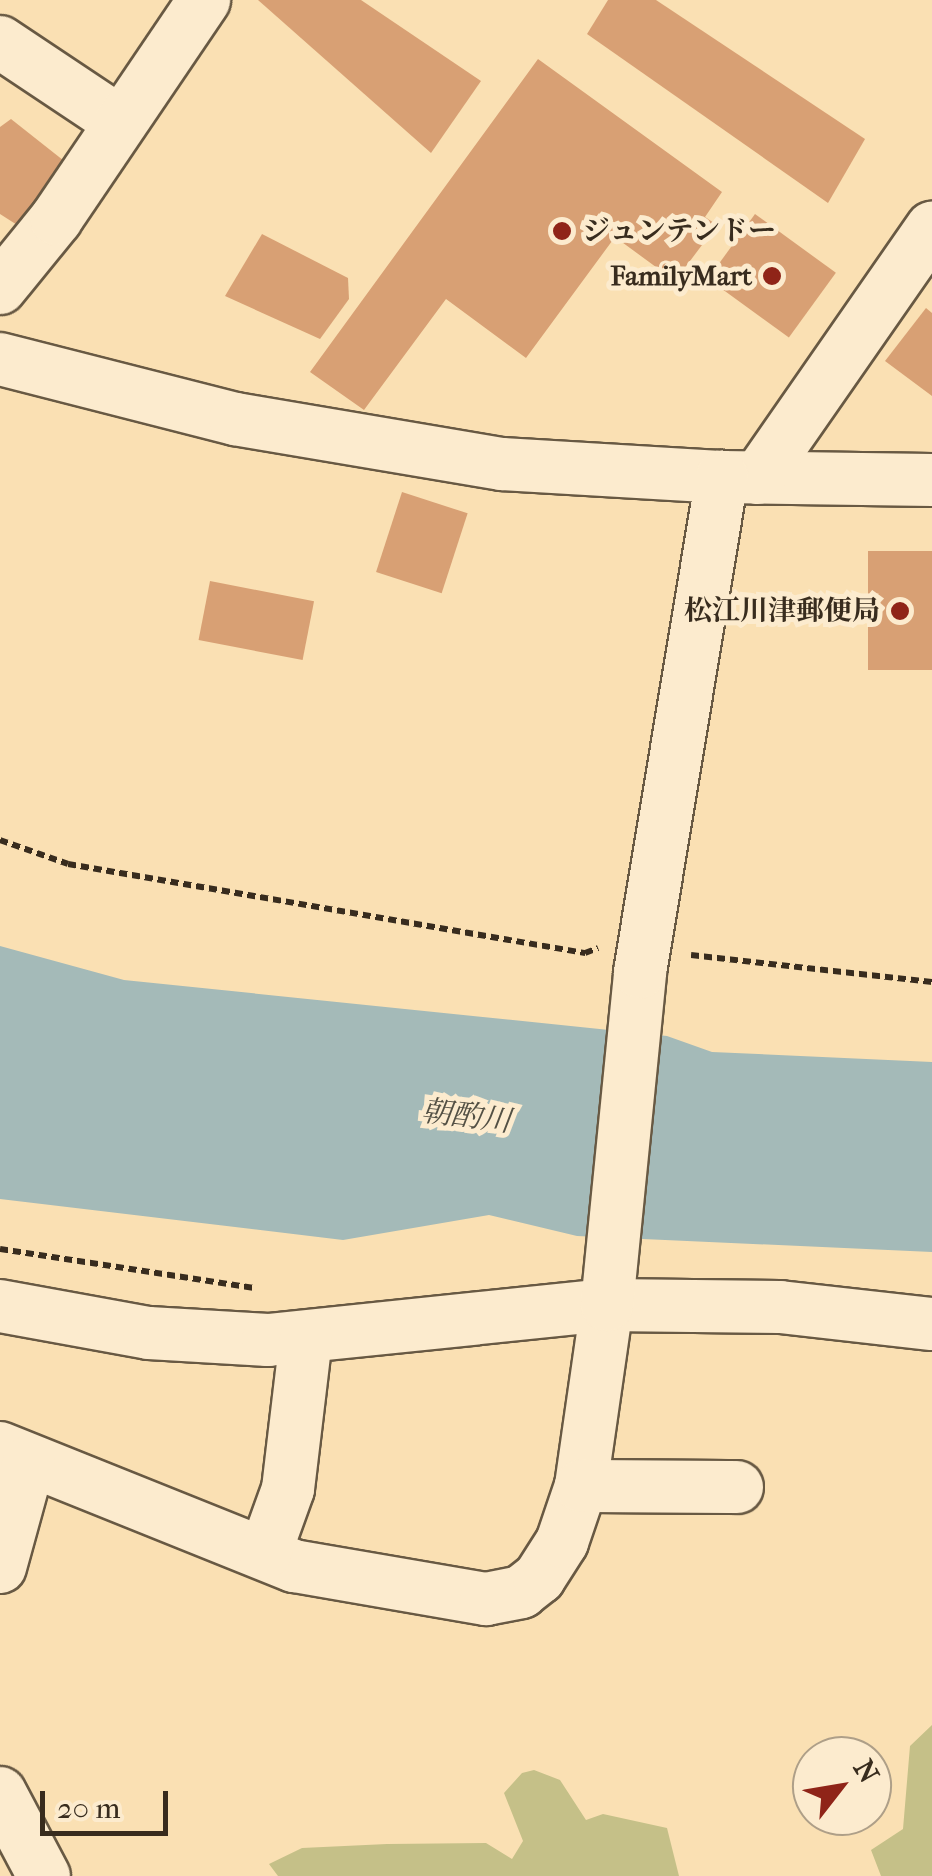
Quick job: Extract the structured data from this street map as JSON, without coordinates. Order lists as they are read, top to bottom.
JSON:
{
  "water": ["朝酌川"],
  "places": ["ジュンテンドー", "FamilyMart", "松江川津郵便局"],
  "scale_bar": "20 m",
  "north": "top right"
}
